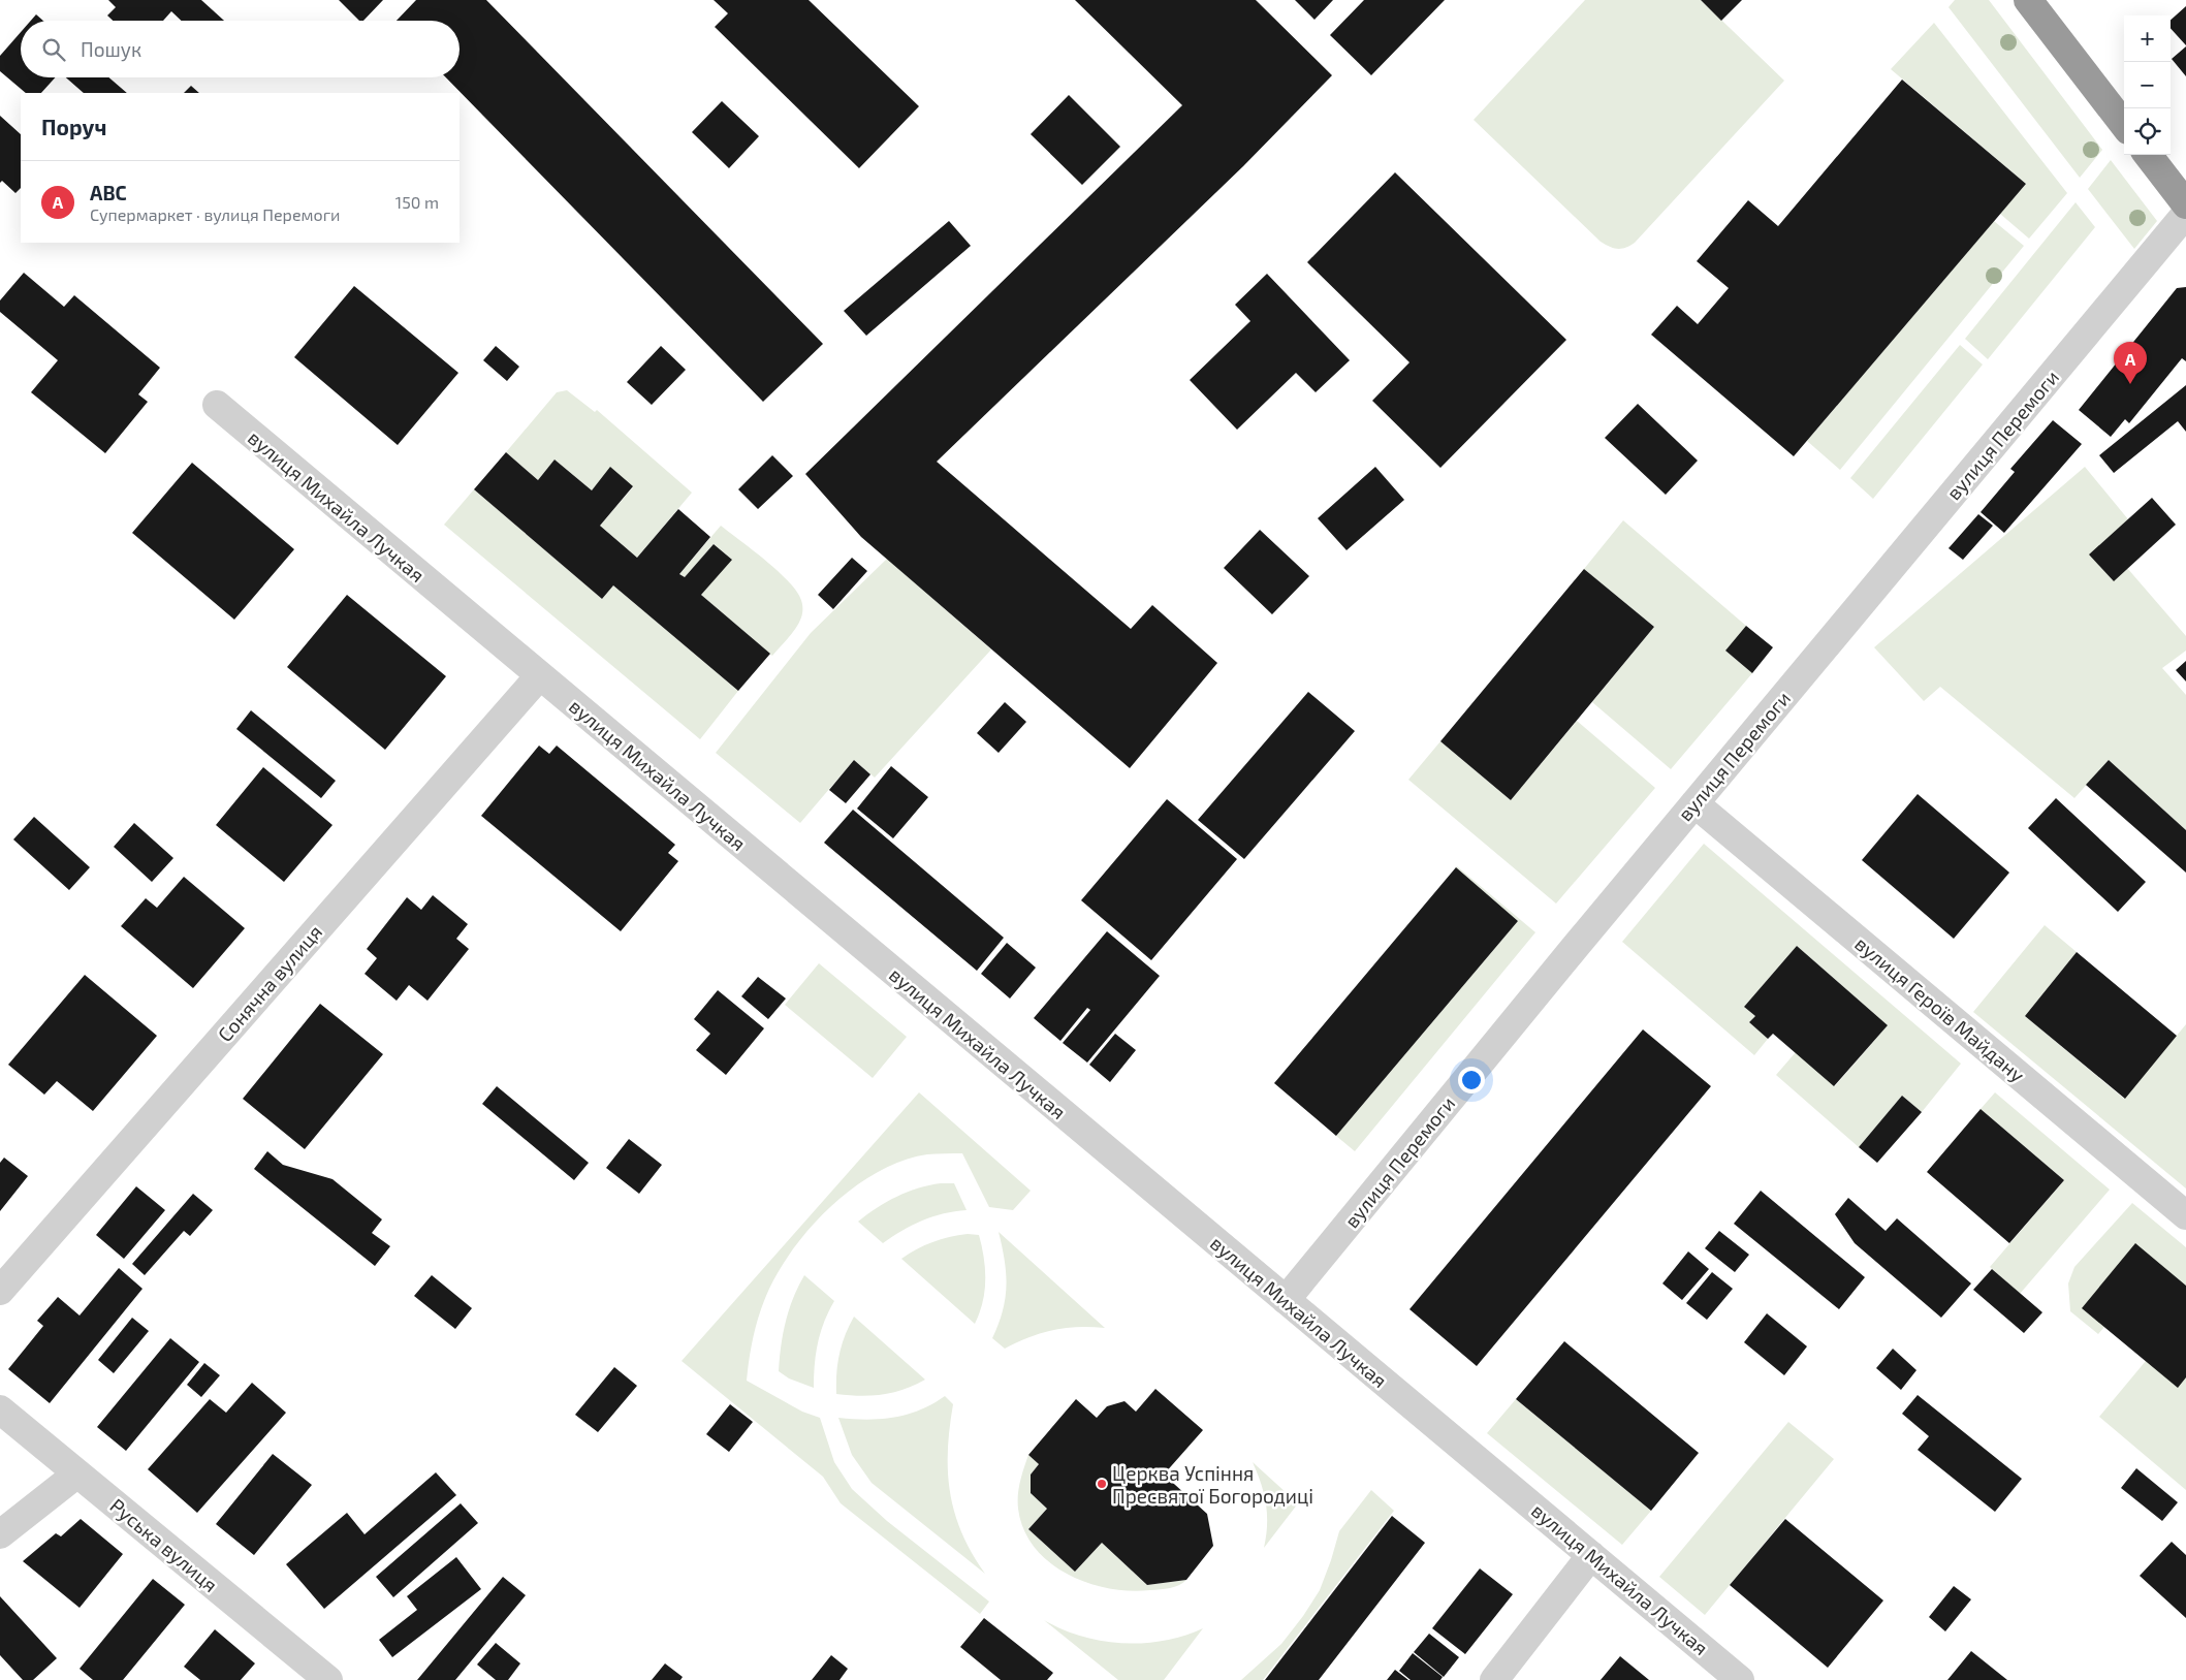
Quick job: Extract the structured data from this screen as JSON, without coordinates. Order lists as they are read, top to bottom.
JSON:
{
  "streets": {
    "street": [
      "вулиця Перемоги",
      "вулиця Михайла Лучкая",
      "Сонячна вулиця",
      "вулиця Героїв Майдану",
      "Руська вулиця"
    ]
  },
  "crossings": [
    ["вулиця Перемоги", "вулиця Михайла Лучкая"],
    ["вулиця Перемоги", "вулиця Героїв Майдану"],
    ["вулиця Михайла Лучкая", "Сонячна вулиця"]
  ],
  "places": ["Церква Успіння Пресвятої Богородиці"],
  "page": {
    "map_buttons": ["+", "−"],
    "search": "Пошук",
    "heading": "Поруч",
    "list": [
      {
        "mark": "A",
        "name": "ABC",
        "note": "Супермаркет · вулиця Перемоги",
        "value": "150 m"
      }
    ],
    "pins": "A"
  }
}
